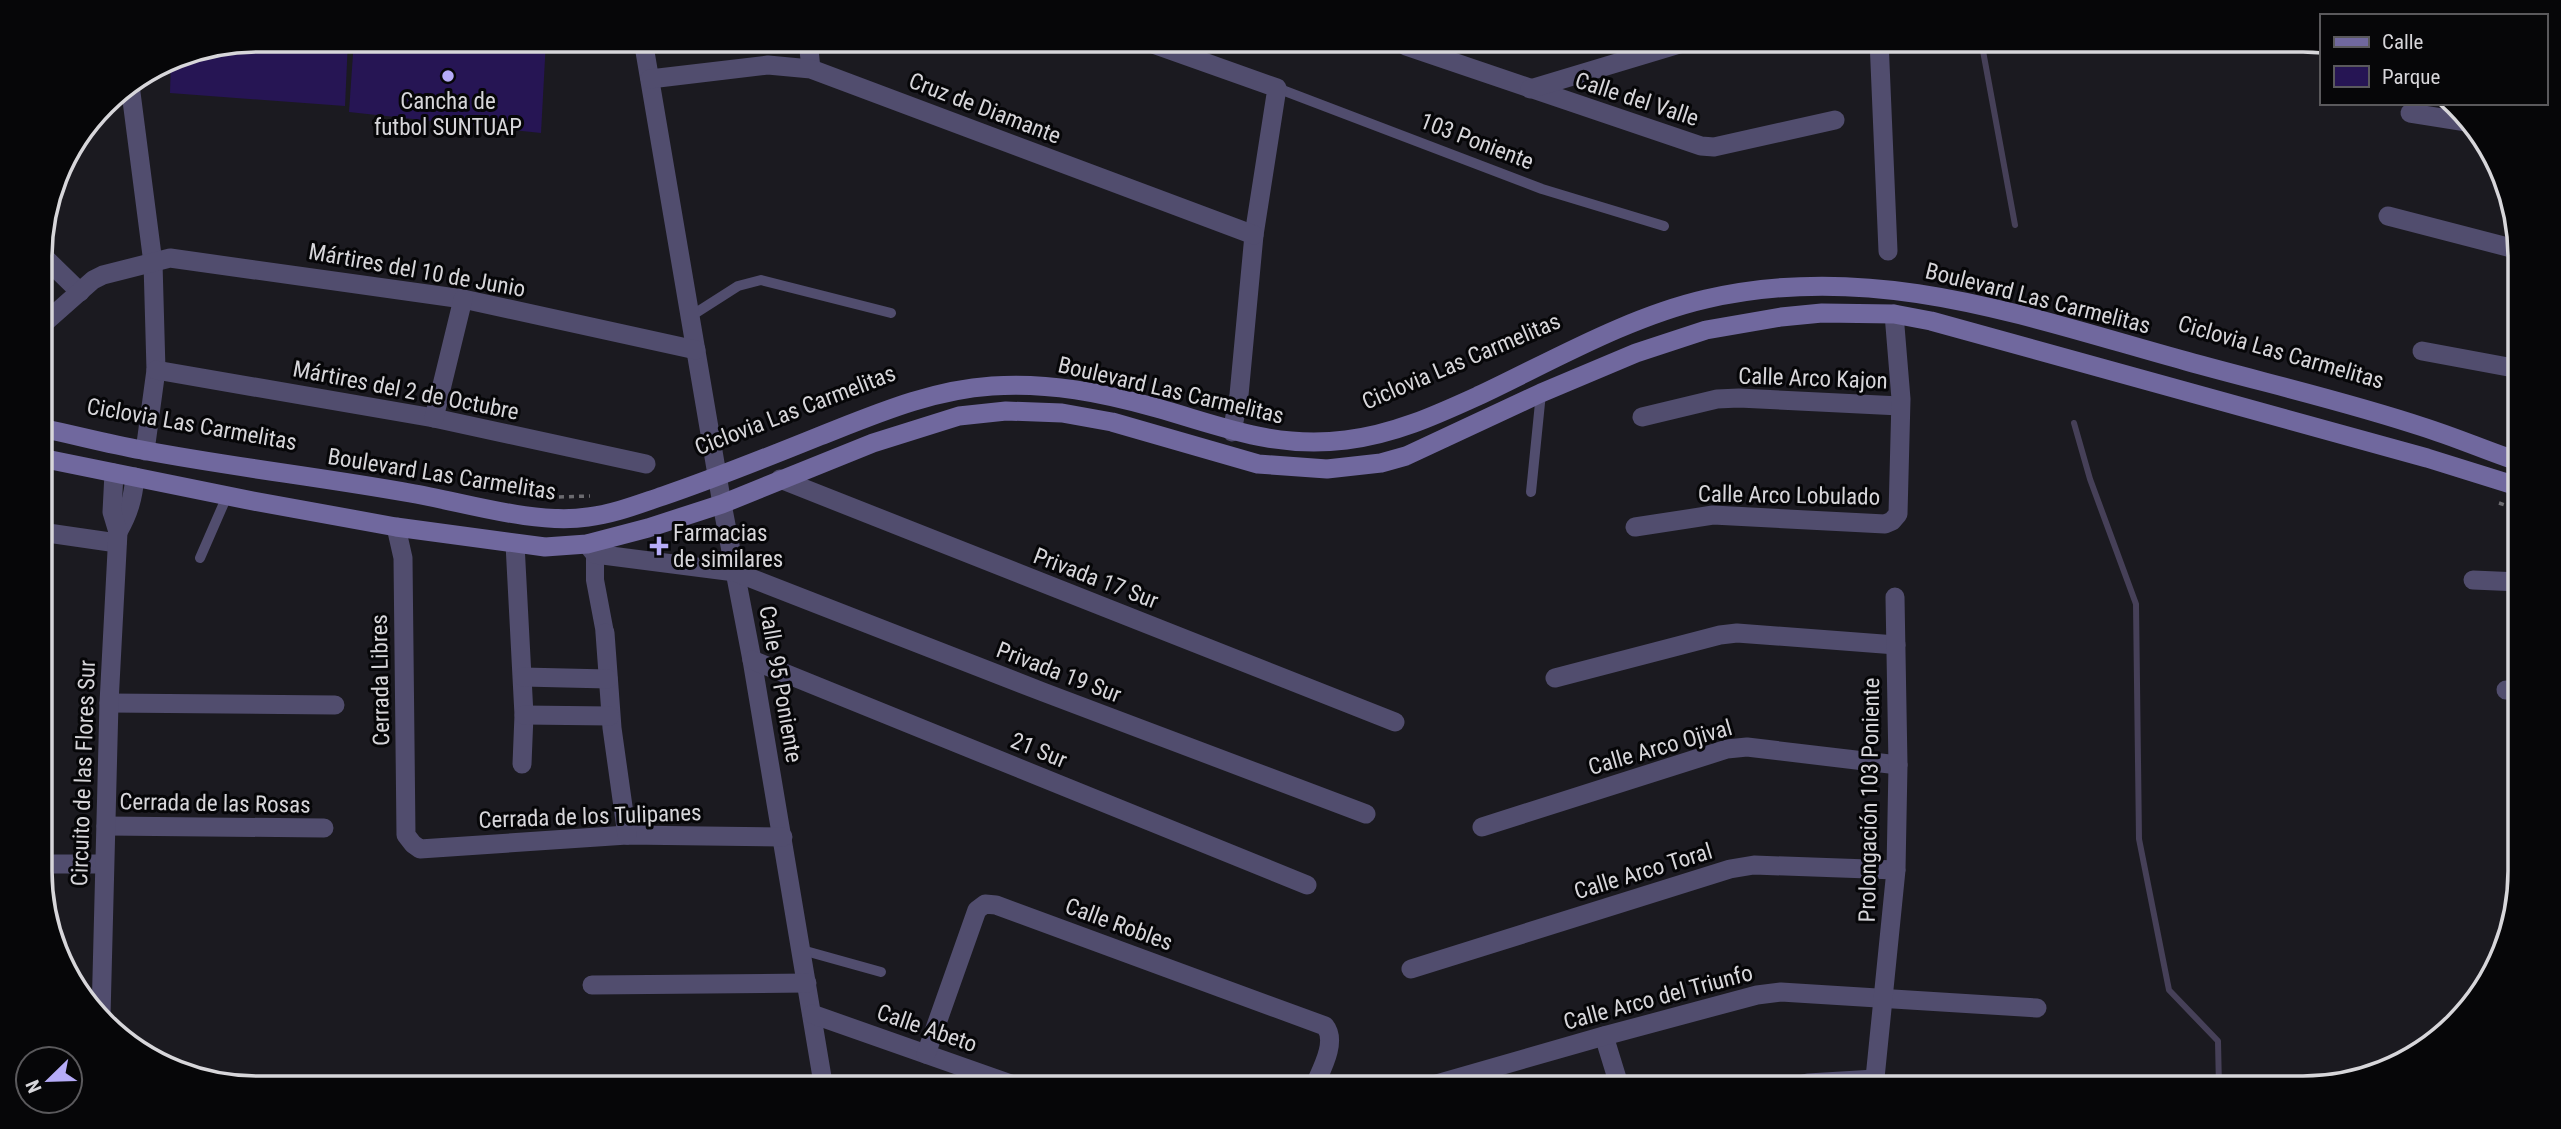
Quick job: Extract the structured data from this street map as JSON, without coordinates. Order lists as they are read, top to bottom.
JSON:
{
  "streets": {
    "main road": ["Boulevard Las Carmelitas"],
    "street": [
      "Calle del Valle",
      "Cruz de Diamante",
      "Mártires del 10 de Junio",
      "Calle Arco Kajon",
      "Mártires del 2 de Octubre",
      "Calle Arco Lobulado",
      "Privada 17 Sur",
      "Privada 19 Sur",
      "Cerrada Libres",
      "Calle 95 Poniente",
      "Calle Arco Ojival",
      "21 Sur",
      "Circuito de las Flores Sur",
      "Prolongación 103 Poniente",
      "Cerrada de las Rosas",
      "Cerrada de los Tulipanes",
      "Calle Arco Toral",
      "Calle Robles",
      "Calle Arco del Triunfo",
      "Calle Abeto"
    ],
    "lane": ["103 Poniente"]
  },
  "crossings": [
    ["Cruz de Diamante", "Calle 95 Poniente"],
    ["Mártires del 10 de Junio", "Calle 95 Poniente"],
    ["Boulevard Las Carmelitas", "Privada 17 Sur"],
    ["Boulevard Las Carmelitas", "Privada 19 Sur"],
    ["Boulevard Las Carmelitas", "Cerrada Libres"],
    ["Boulevard Las Carmelitas", "Calle 95 Poniente"],
    ["Boulevard Las Carmelitas", "Circuito de las Flores Sur"],
    ["Calle Arco Kajon", "Calle Arco Lobulado"],
    ["Privada 19 Sur", "Calle 95 Poniente"],
    ["Cerrada Libres", "Cerrada de los Tulipanes"],
    ["Calle 95 Poniente", "21 Sur"],
    ["Calle 95 Poniente", "Cerrada de los Tulipanes"],
    ["Calle 95 Poniente", "Calle Abeto"],
    ["Calle Arco Ojival", "Prolongación 103 Poniente"],
    ["Circuito de las Flores Sur", "Cerrada de las Rosas"],
    ["Prolongación 103 Poniente", "Calle Arco Toral"],
    ["Prolongación 103 Poniente", "Calle Arco del Triunfo"],
    ["Calle Robles", "Calle Abeto"]
  ],
  "places": {
    "other": ["Cancha de futbol SUNTUAP"],
    "health": ["Farmacias de similares"]
  },
  "legend": ["Calle", "Parque"],
  "north": "bottom left"
}
